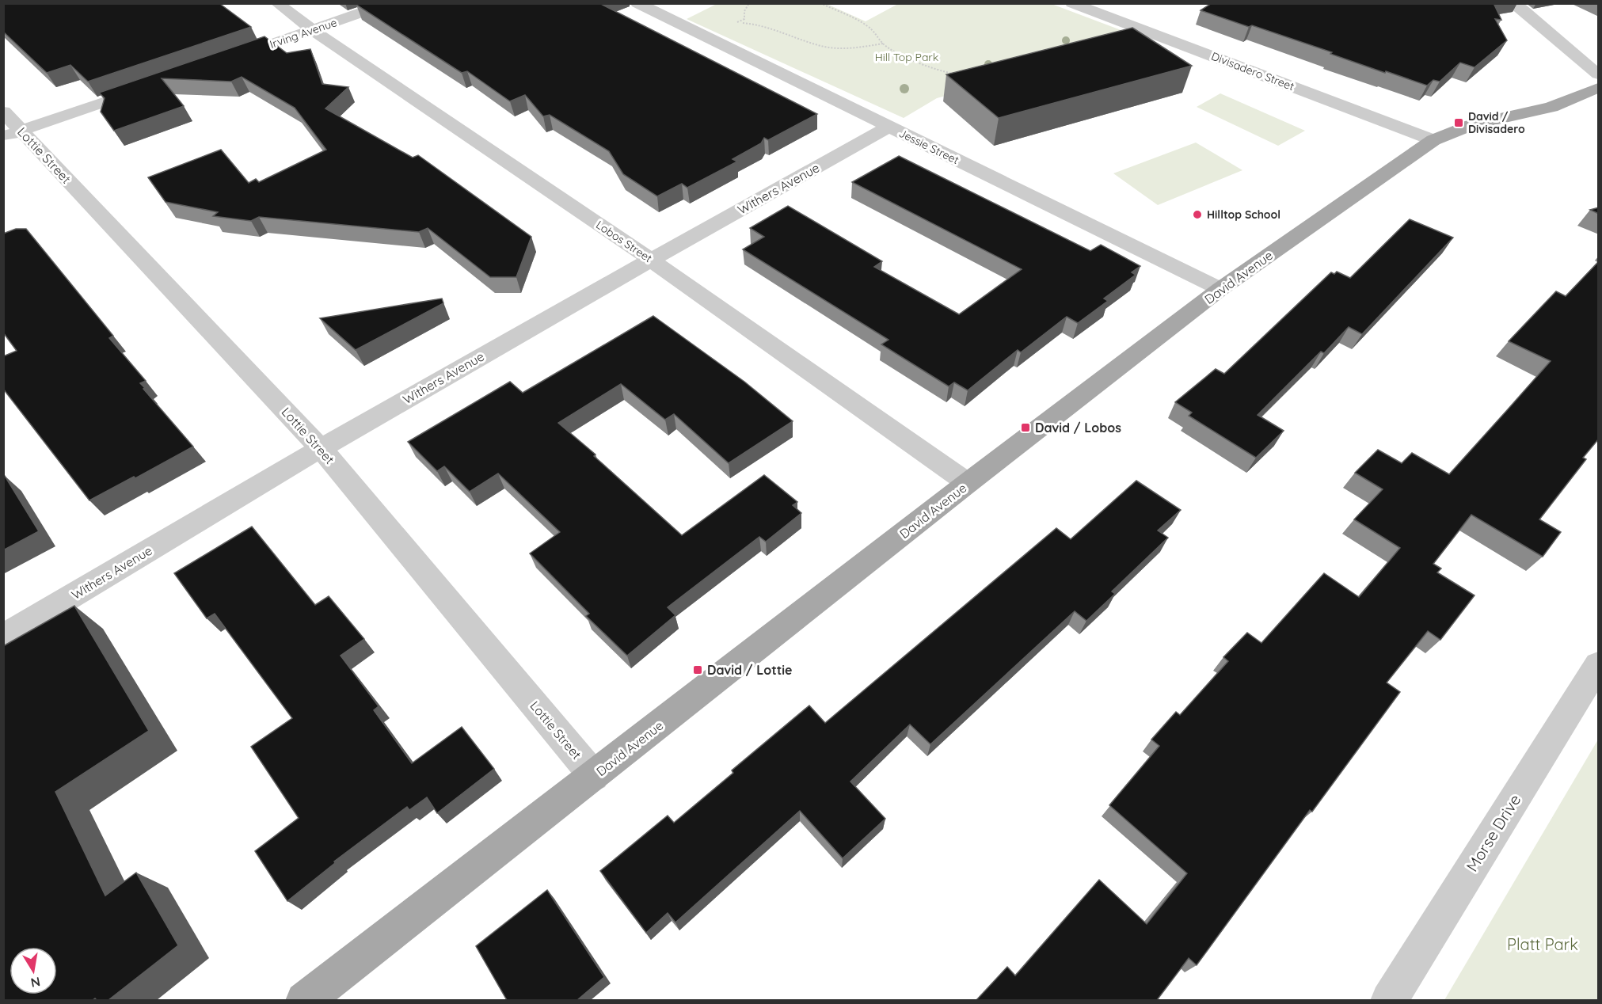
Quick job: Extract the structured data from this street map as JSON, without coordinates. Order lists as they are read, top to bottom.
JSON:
{
  "streets": {
    "main road": ["David Avenue"],
    "street": [
      "Irving Avenue",
      "Divisadero Street",
      "Jessie Street",
      "Lottie Street",
      "Withers Avenue",
      "Lobos Street",
      "Morse Drive"
    ]
  },
  "crossings": [
    ["Irving Avenue", "Lobos Street"],
    ["Divisadero Street", "David Avenue"],
    ["Jessie Street", "Withers Avenue"],
    ["Jessie Street", "David Avenue"],
    ["Lottie Street", "Withers Avenue"],
    ["Lottie Street", "David Avenue"],
    ["Withers Avenue", "Lobos Street"],
    ["Lobos Street", "David Avenue"]
  ],
  "parks": ["Hill Top Park", "Platt Park"],
  "places": {
    "transit": ["David / Divisadero", "David / Lobos", "David / Lottie"],
    "other": ["Hilltop School"]
  },
  "north": "bottom"
}
